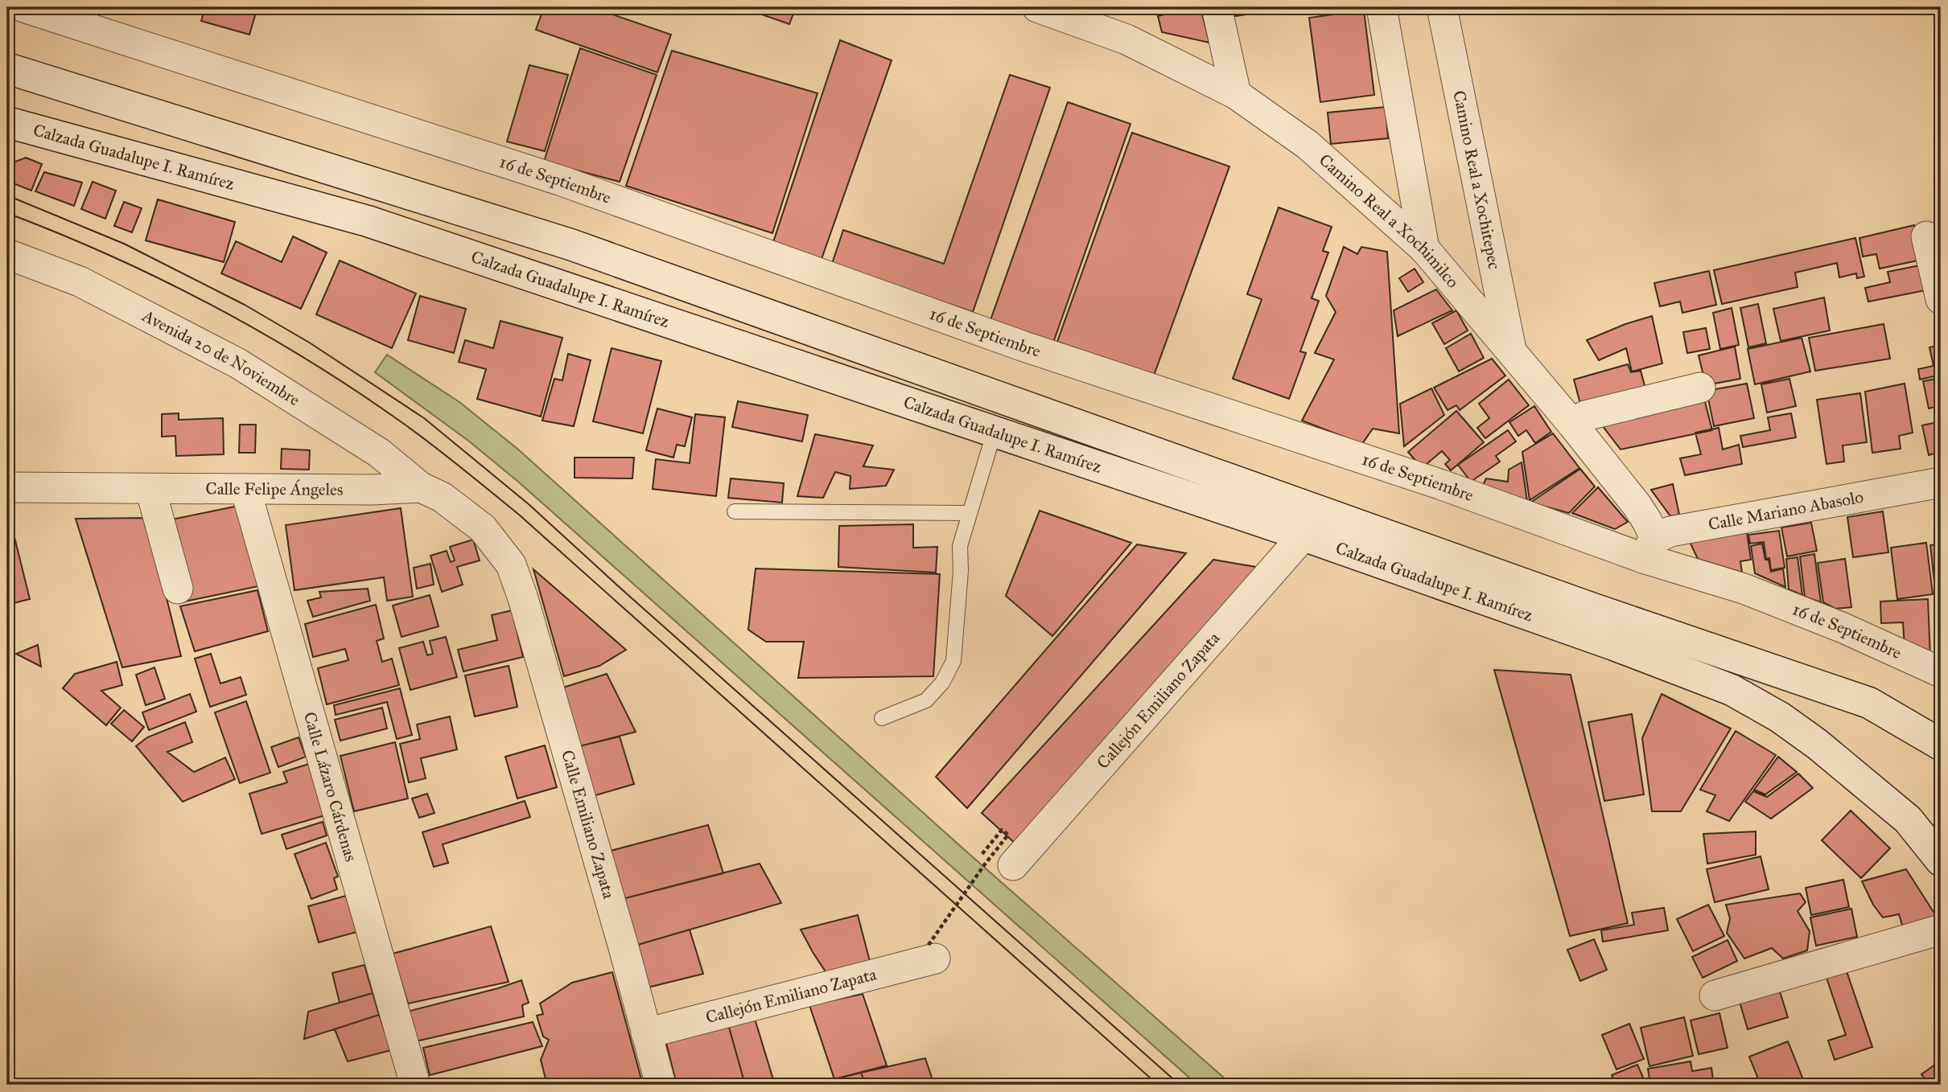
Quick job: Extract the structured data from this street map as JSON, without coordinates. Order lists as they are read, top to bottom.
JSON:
{
  "streets": {
    "main road": ["Calzada Guadalupe I. Ramírez"],
    "street": [
      "16 de Septiembre",
      "Camino Real a Xochitepec",
      "Camino Real a Xochimilco",
      "Avenida 20 de Noviembre",
      "Calle Felipe Ángeles",
      "Calle Mariano Abasolo",
      "Callejón Emiliano Zapata",
      "Calle Lázaro Cárdenas",
      "Calle Emiliano Zapata"
    ]
  },
  "crossings": [
    ["Calzada Guadalupe I. Ramírez", "Callejón Emiliano Zapata"],
    ["16 de Septiembre", "Camino Real a Xochimilco"],
    ["16 de Septiembre", "Calle Mariano Abasolo"],
    ["Camino Real a Xochitepec", "Camino Real a Xochimilco"],
    ["Camino Real a Xochimilco", "Calle Mariano Abasolo"],
    ["Avenida 20 de Noviembre", "Calle Felipe Ángeles"],
    ["Calle Felipe Ángeles", "Calle Lázaro Cárdenas"],
    ["Calle Felipe Ángeles", "Calle Emiliano Zapata"],
    ["Callejón Emiliano Zapata", "Calle Emiliano Zapata"]
  ]
}
